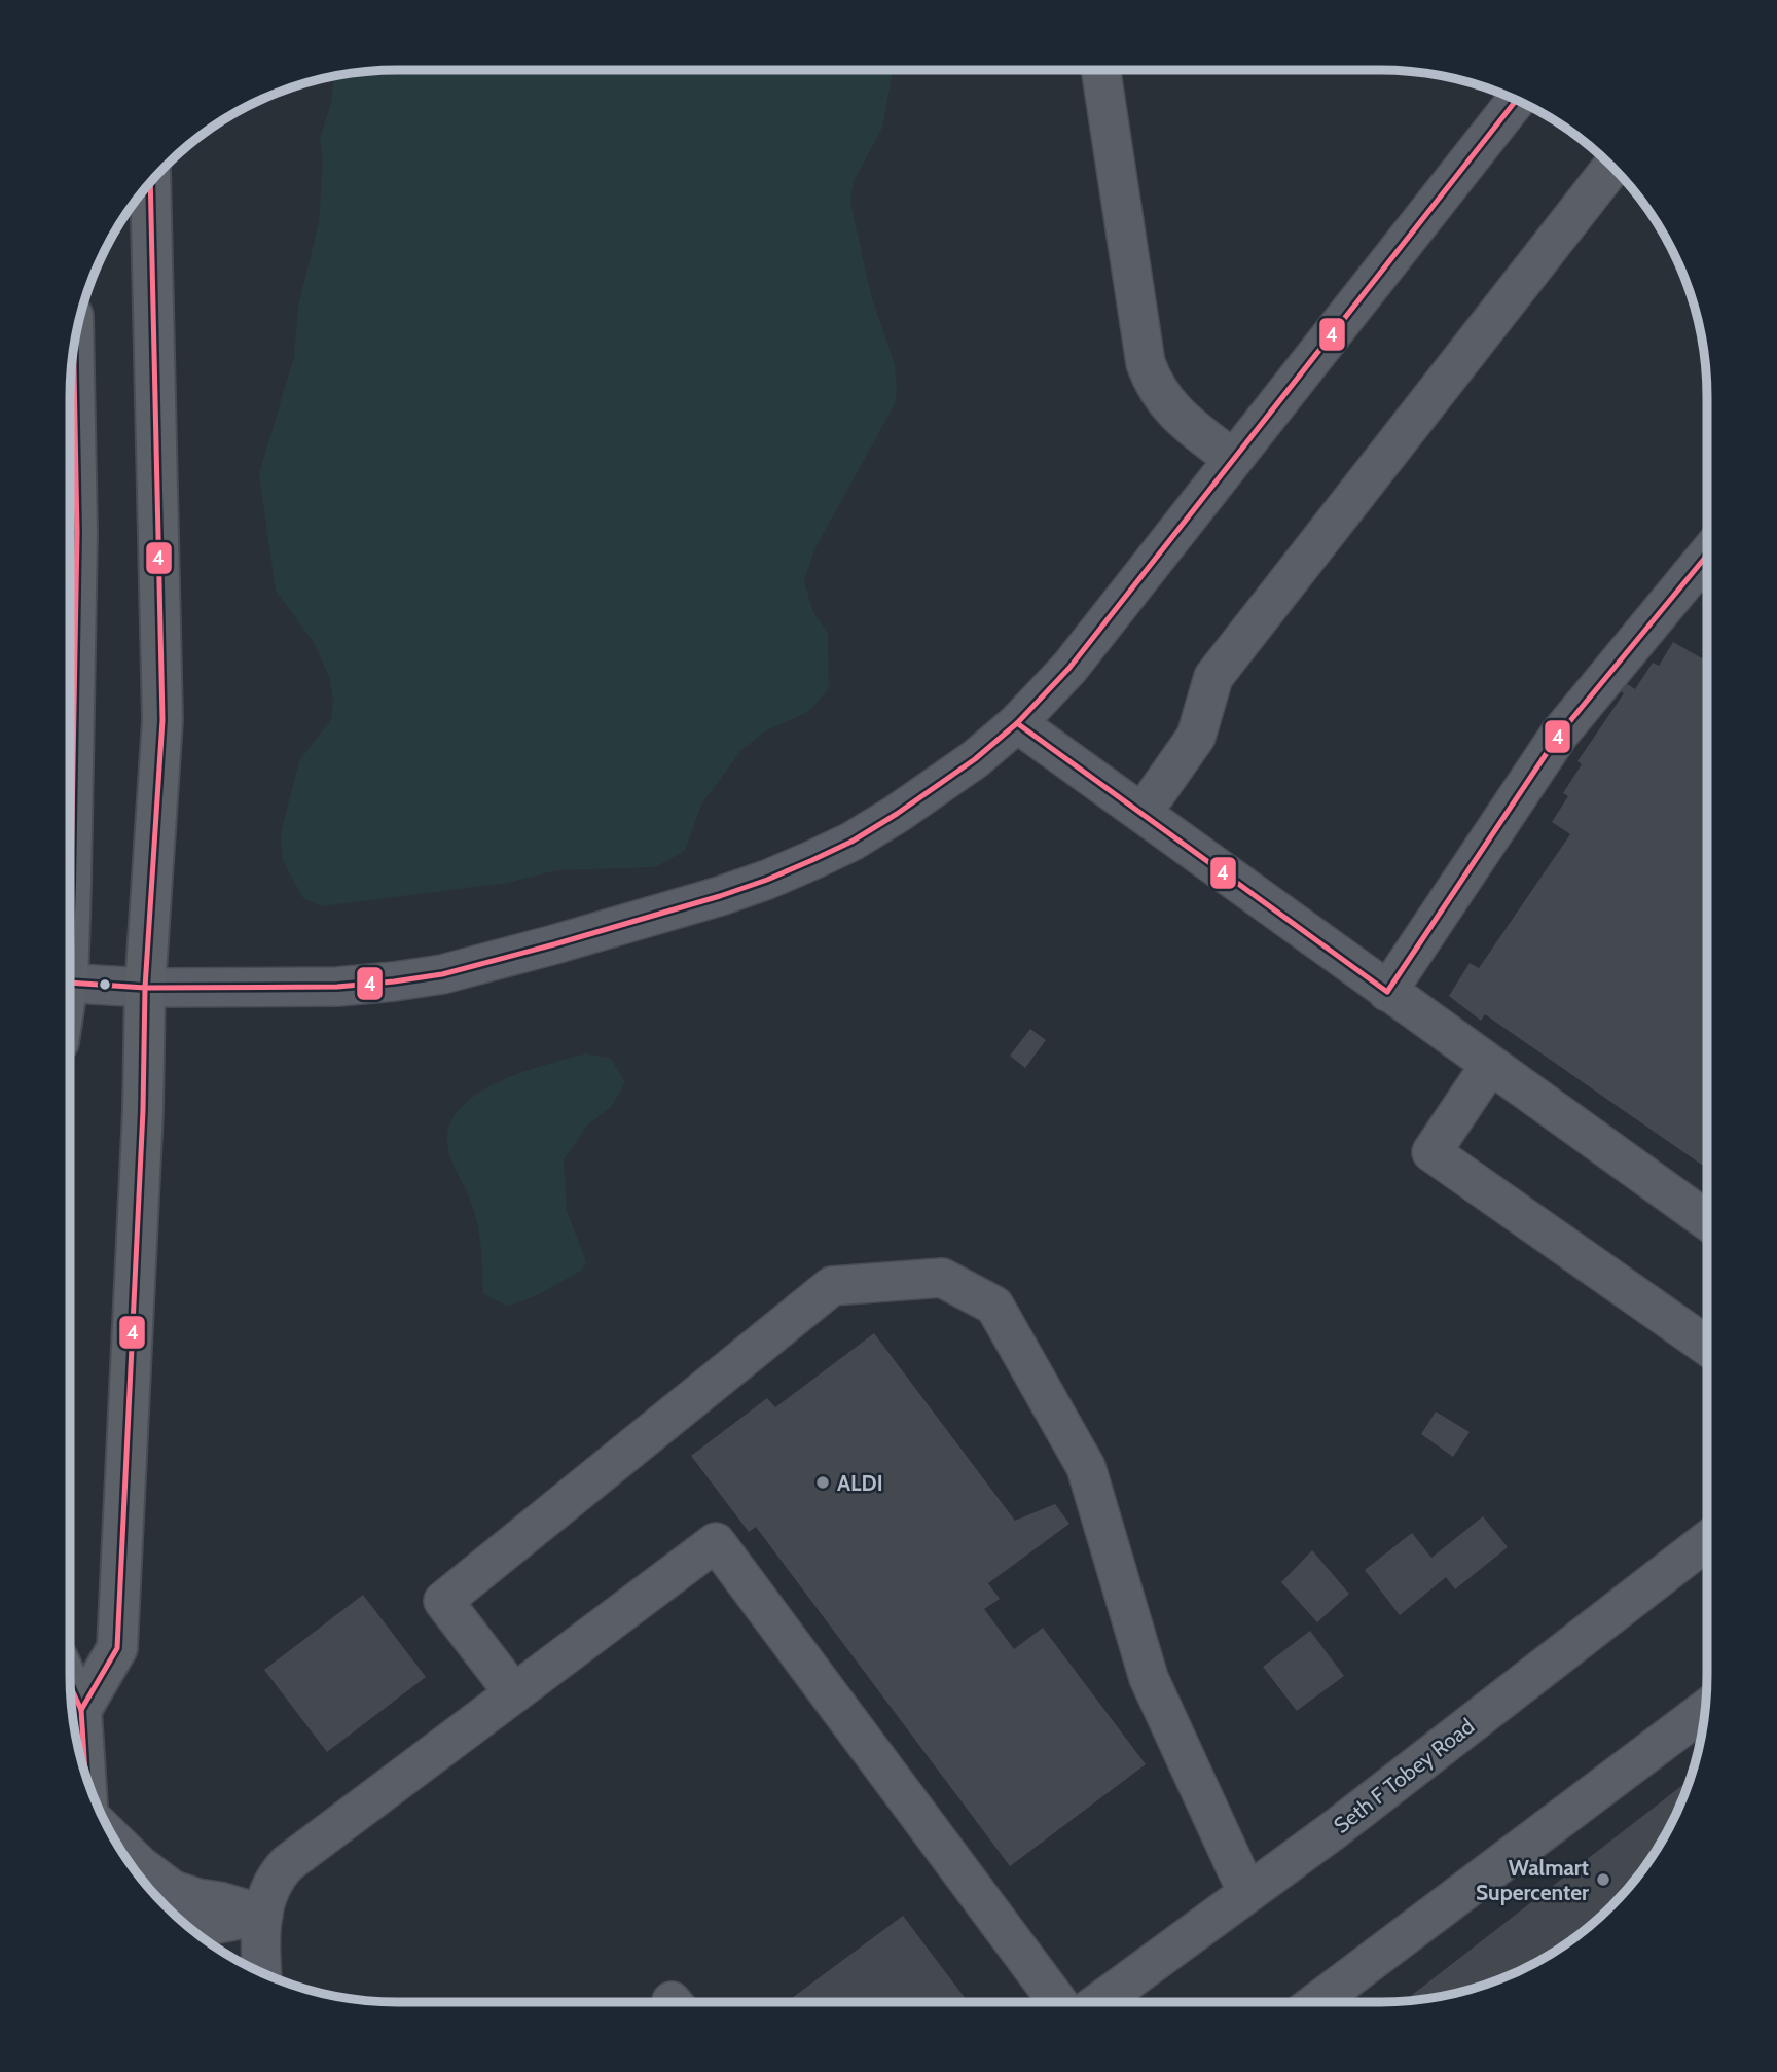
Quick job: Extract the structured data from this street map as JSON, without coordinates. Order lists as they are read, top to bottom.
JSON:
{
  "streets": {
    "street": ["Seth F Tobey Road"]
  },
  "places": ["ALDI", "Walmart Supercenter"],
  "lines": ["transit line 4"]
}
